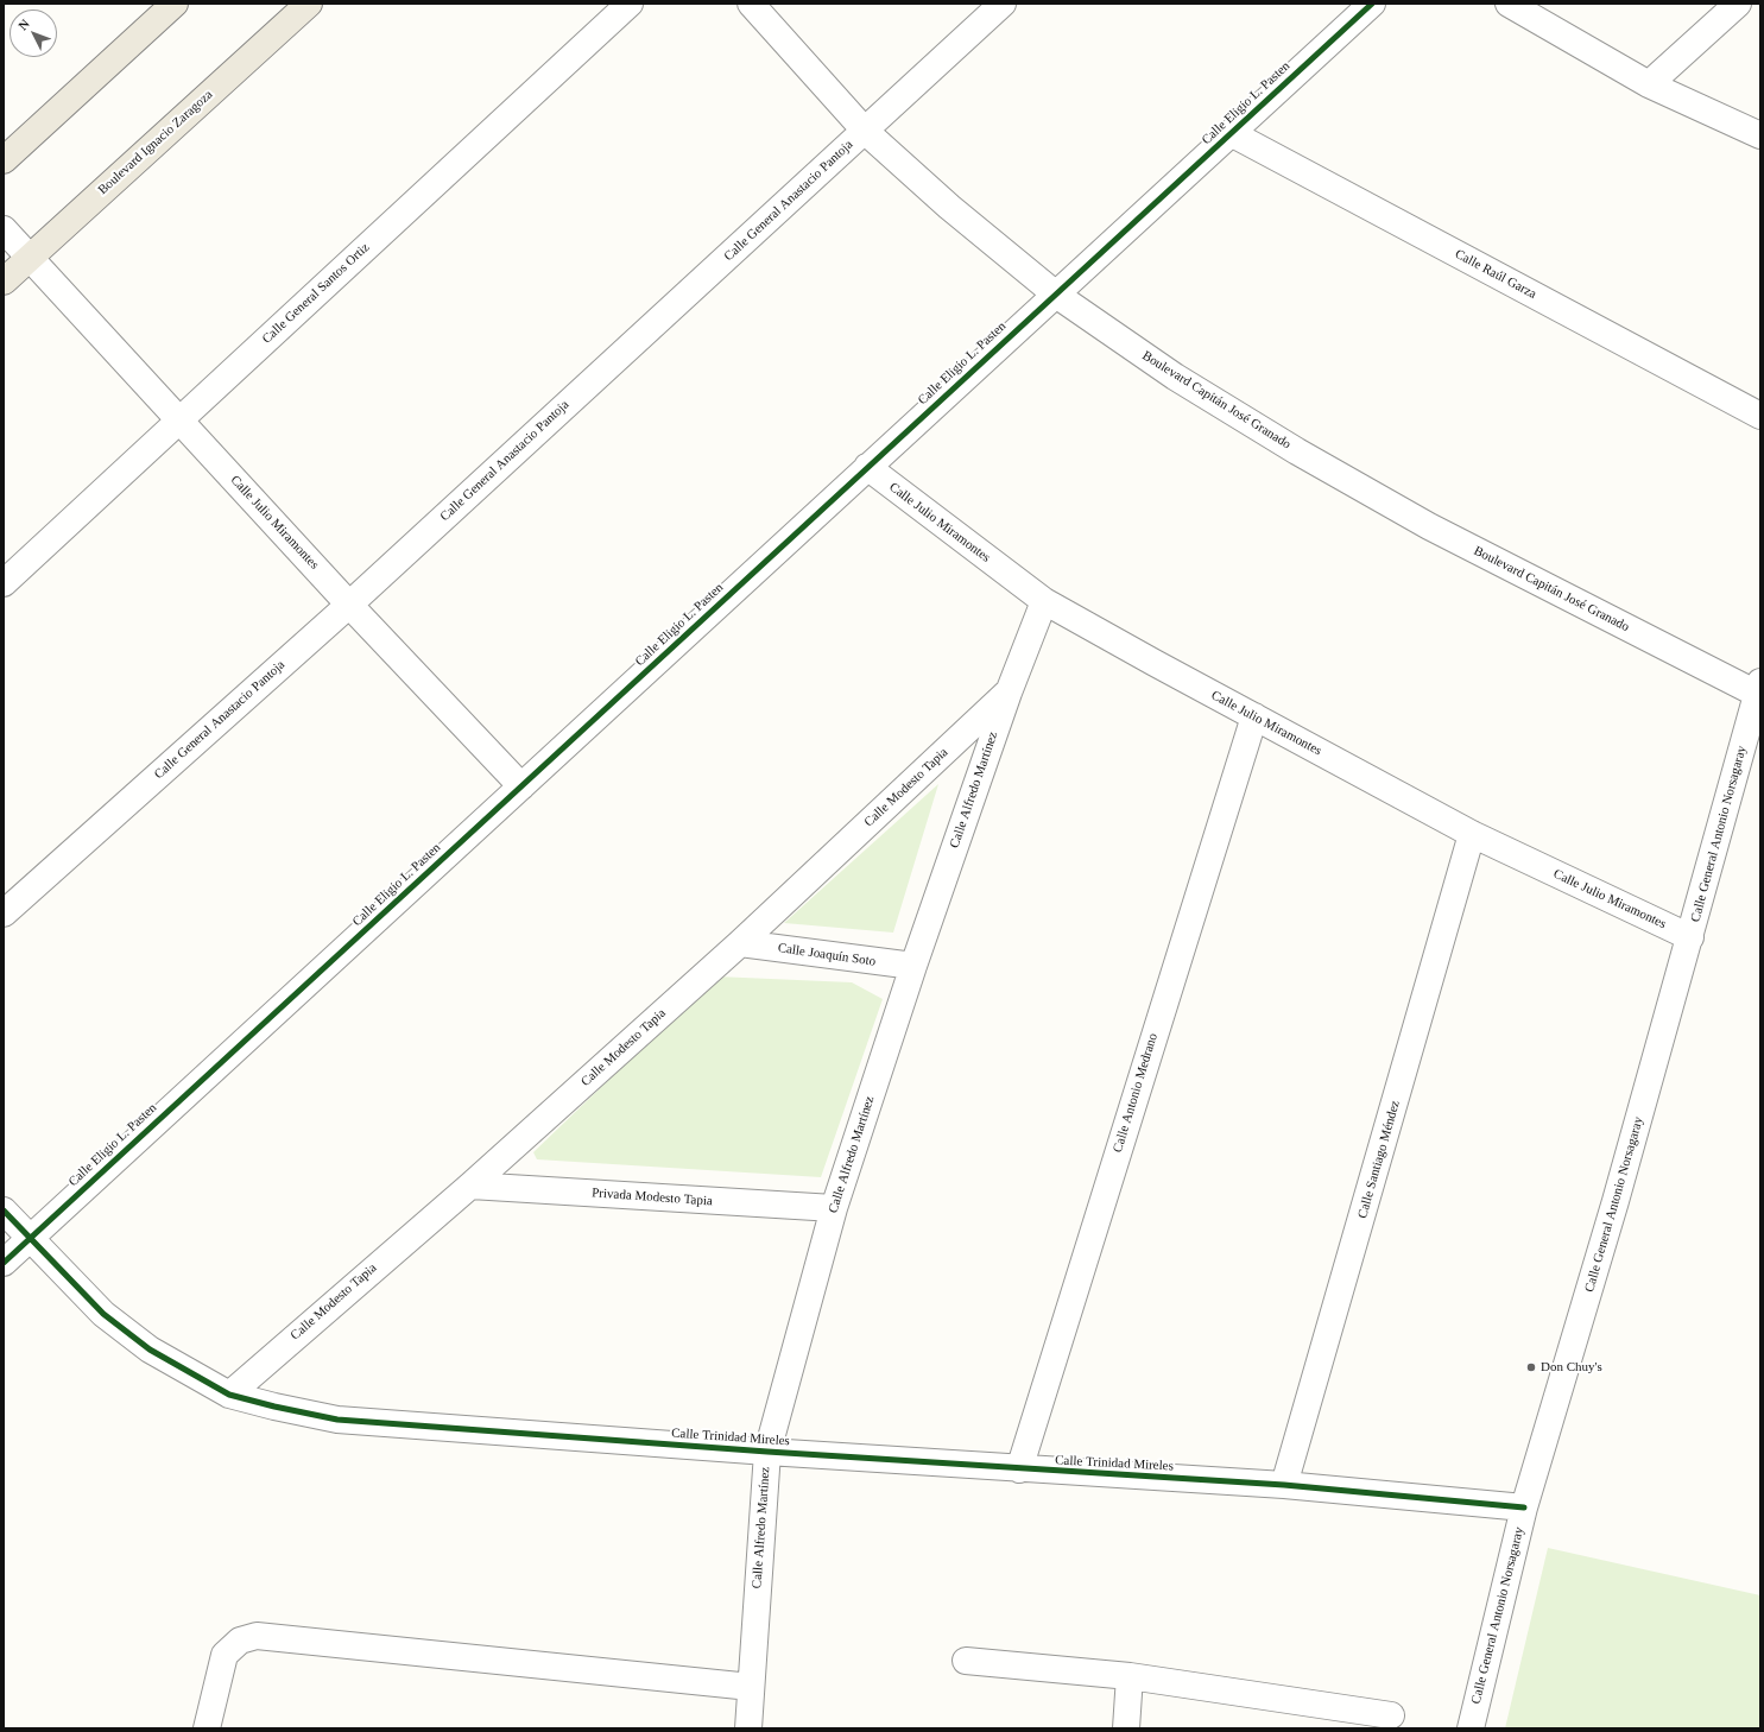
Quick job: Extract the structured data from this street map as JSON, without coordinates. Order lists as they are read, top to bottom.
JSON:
{
  "streets": {
    "main road": ["Boulevard Ignacio Zaragoza"],
    "street": [
      "Calle Eligio L. Pasten",
      "Calle General Anastacio Pantoja",
      "Calle Raúl Garza",
      "Calle General Santos Ortiz",
      "Boulevard Capitán José Granado",
      "Calle Julio Miramontes",
      "Calle Modesto Tapia",
      "Calle Alfredo Martínez",
      "Calle General Antonio Norsagaray",
      "Calle Joaquín Soto",
      "Calle Antonio Medrano",
      "Calle Santiago Méndez",
      "Privada Modesto Tapia",
      "Calle Trinidad Mireles"
    ]
  },
  "crossings": [
    ["Calle Eligio L. Pasten", "Calle Raúl Garza"],
    ["Calle Eligio L. Pasten", "Boulevard Capitán José Granado"],
    ["Calle Eligio L. Pasten", "Calle Julio Miramontes"],
    ["Calle Eligio L. Pasten", "Calle Trinidad Mireles"],
    ["Boulevard Ignacio Zaragoza", "Calle Julio Miramontes"],
    ["Calle General Anastacio Pantoja", "Boulevard Capitán José Granado"],
    ["Calle General Anastacio Pantoja", "Calle Julio Miramontes"],
    ["Calle General Santos Ortiz", "Calle Julio Miramontes"],
    ["Boulevard Capitán José Granado", "Calle General Antonio Norsagaray"],
    ["Calle Julio Miramontes", "Calle Alfredo Martínez"],
    ["Calle Julio Miramontes", "Calle General Antonio Norsagaray"],
    ["Calle Julio Miramontes", "Calle Antonio Medrano"],
    ["Calle Julio Miramontes", "Calle Santiago Méndez"],
    ["Calle Modesto Tapia", "Calle Alfredo Martínez"],
    ["Calle Modesto Tapia", "Calle Joaquín Soto"],
    ["Calle Modesto Tapia", "Privada Modesto Tapia"],
    ["Calle Modesto Tapia", "Calle Trinidad Mireles"],
    ["Calle Alfredo Martínez", "Calle Joaquín Soto"],
    ["Calle Alfredo Martínez", "Privada Modesto Tapia"],
    ["Calle Alfredo Martínez", "Calle Trinidad Mireles"],
    ["Calle General Antonio Norsagaray", "Calle Trinidad Mireles"],
    ["Calle Antonio Medrano", "Calle Trinidad Mireles"],
    ["Calle Santiago Méndez", "Calle Trinidad Mireles"]
  ],
  "places": ["Don Chuy's"],
  "north": "top left"
}
